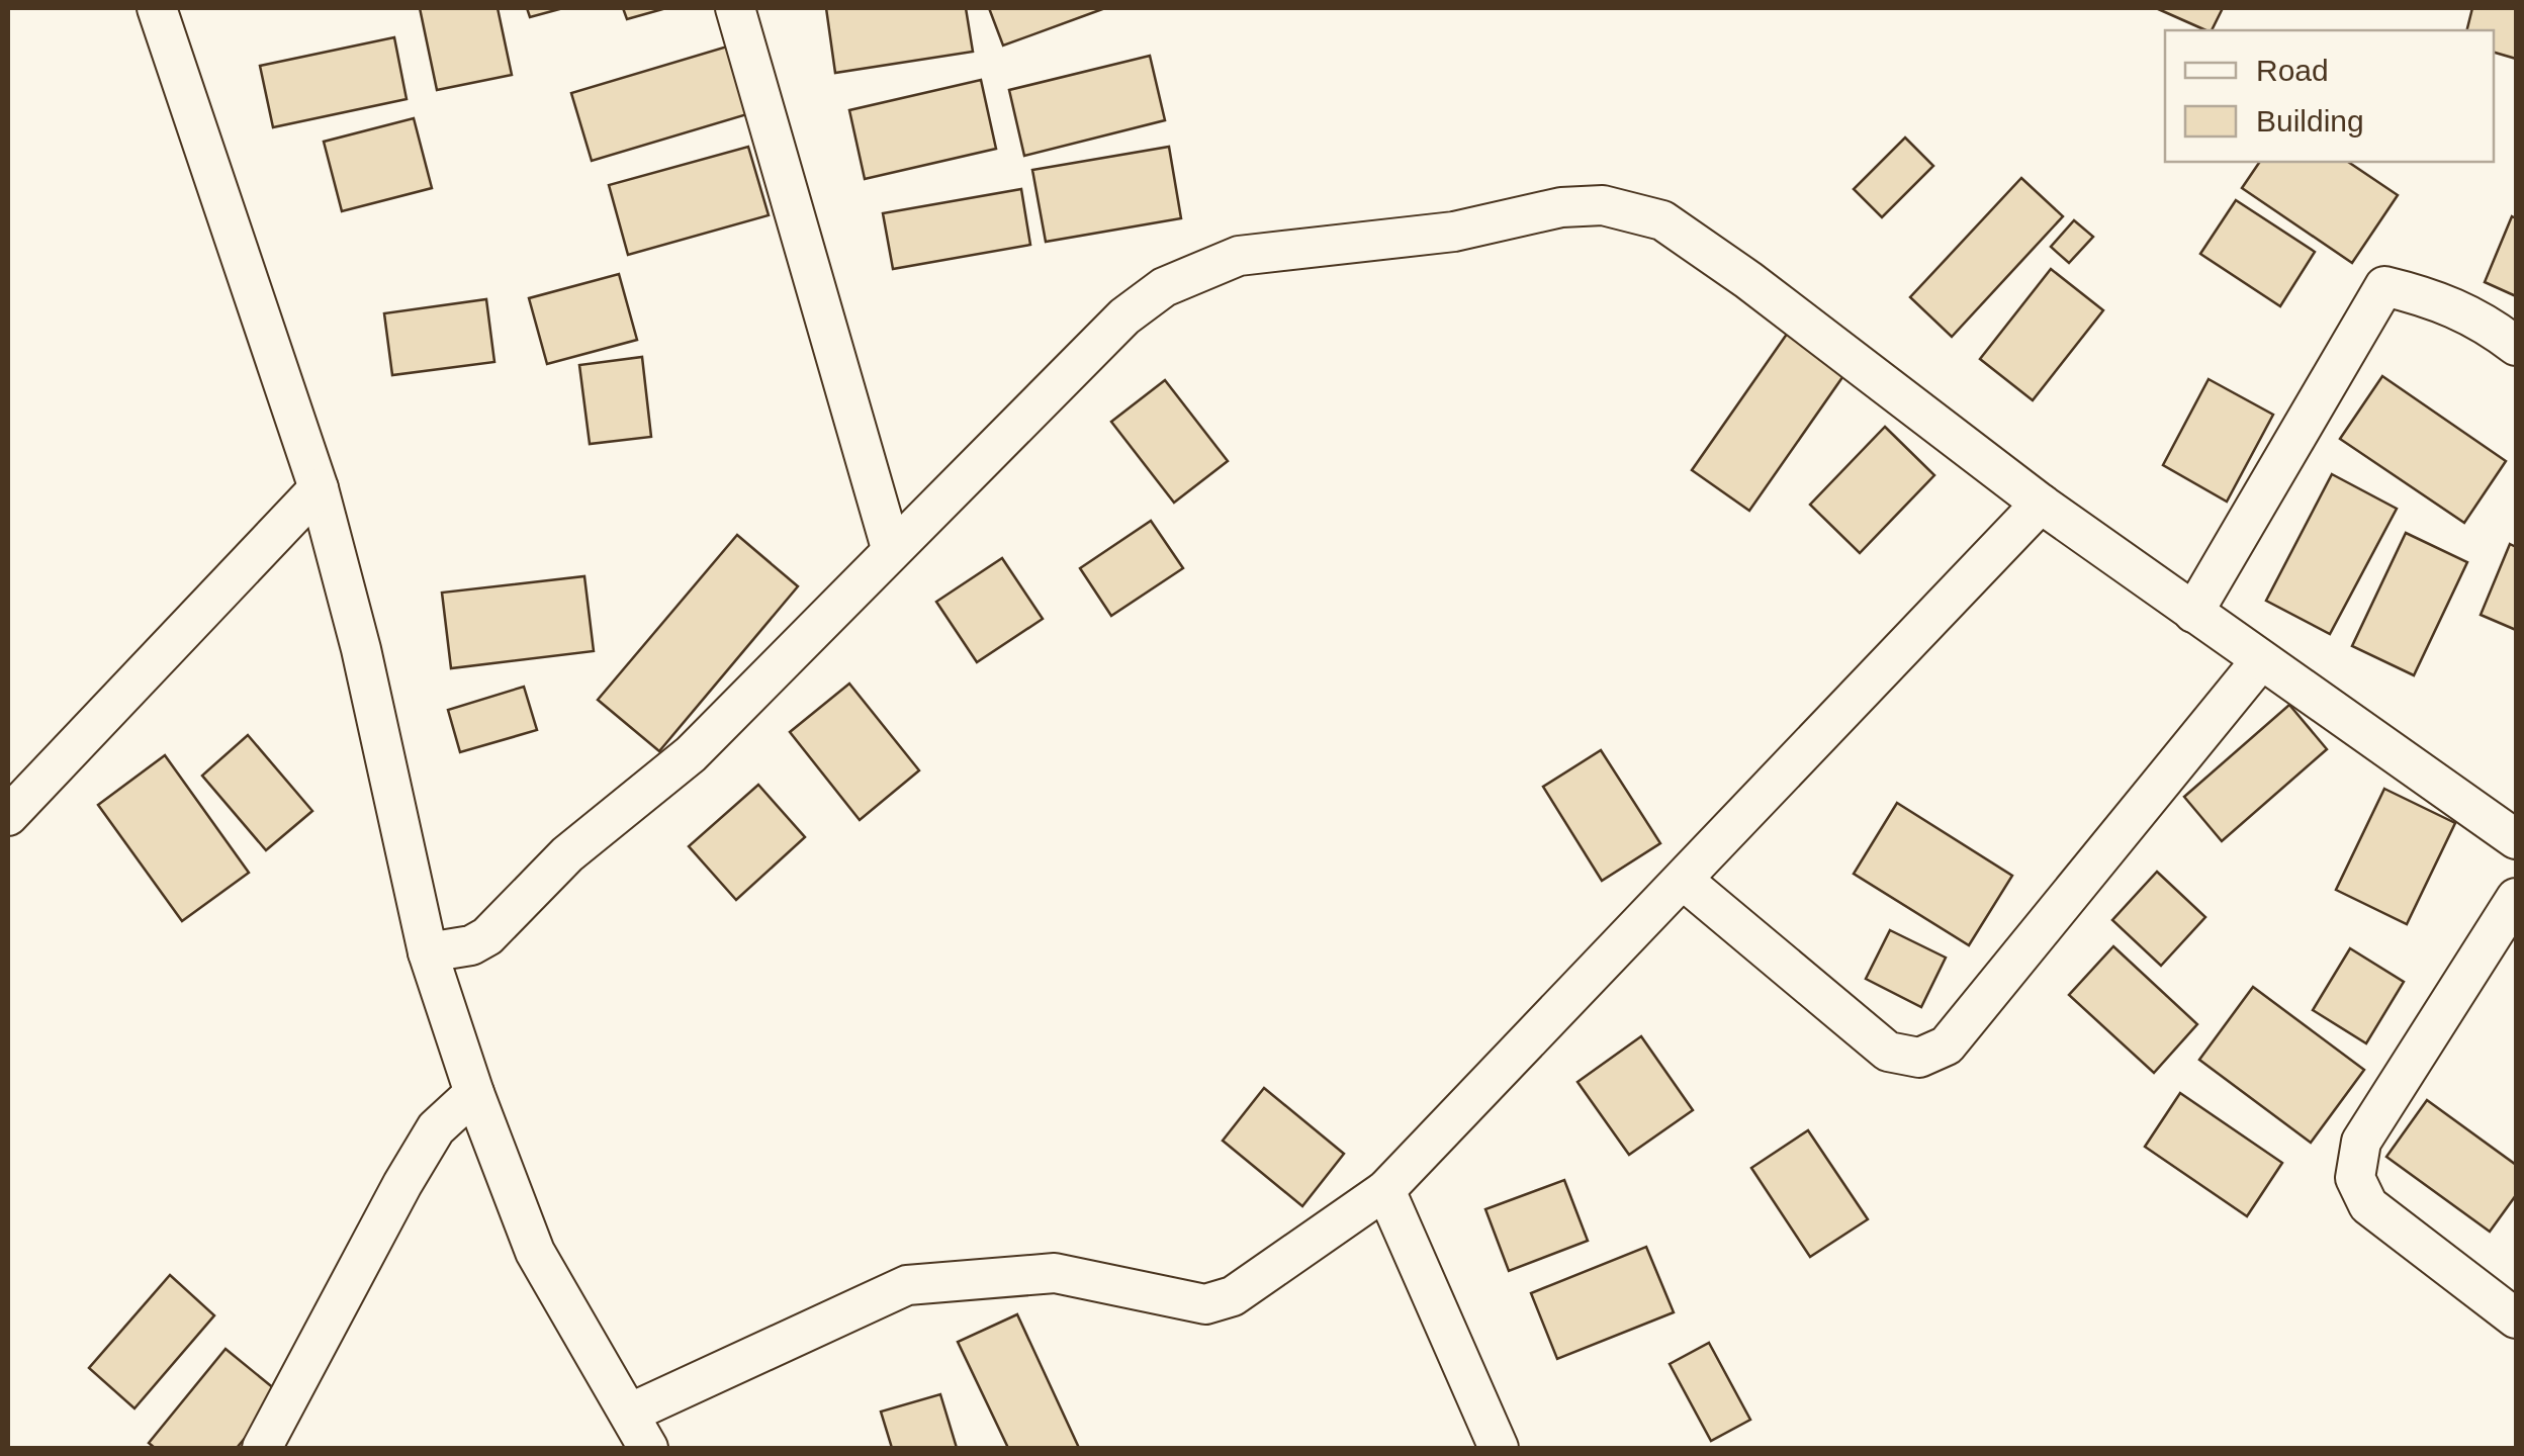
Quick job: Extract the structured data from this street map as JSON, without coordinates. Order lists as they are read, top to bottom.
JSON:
{
  "legend": ["Road", "Building"]
}
